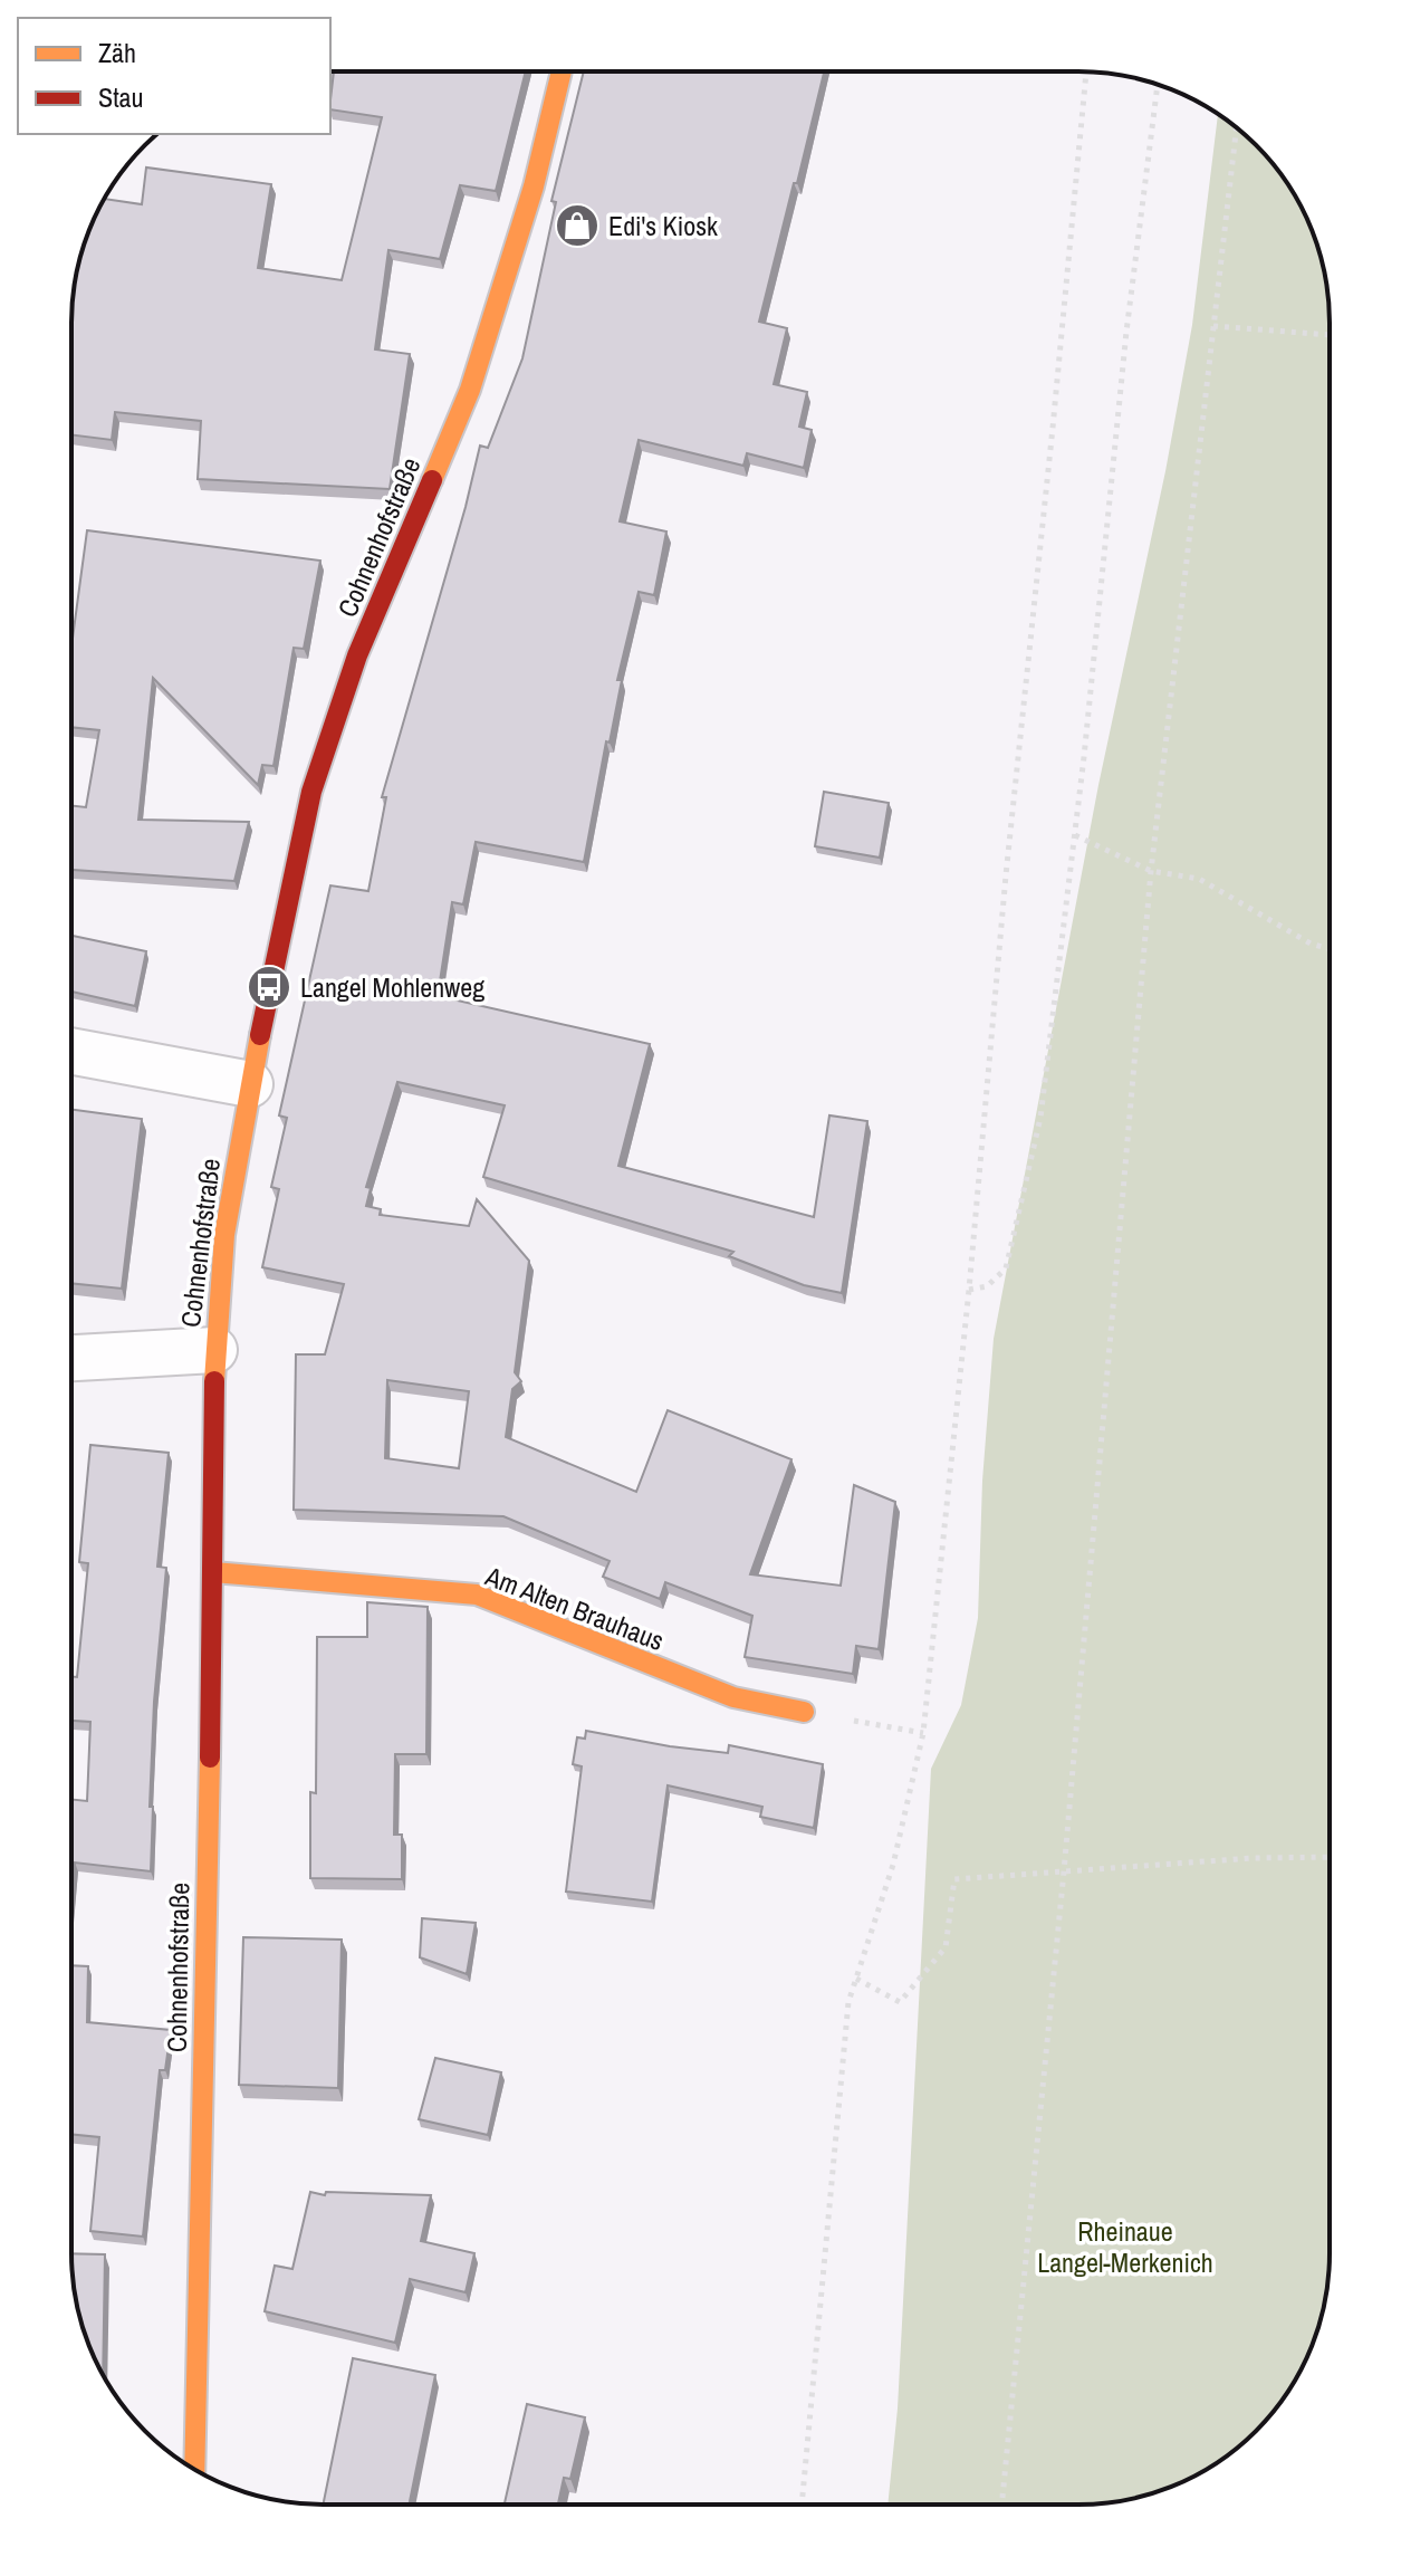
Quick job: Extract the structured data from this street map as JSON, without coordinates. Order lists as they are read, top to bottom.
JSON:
{
  "streets": {
    "street": ["Cohnenhofstraße", "Am Alten Brauhaus"]
  },
  "crossings": [
    ["Cohnenhofstraße", "Am Alten Brauhaus"]
  ],
  "parks": ["Rheinaue Langel-Merkenich"],
  "places": {
    "shop": ["Edi's Kiosk"],
    "bus stop": ["Langel Mohlenweg"]
  },
  "legend": ["Zäh", "Stau"]
}
